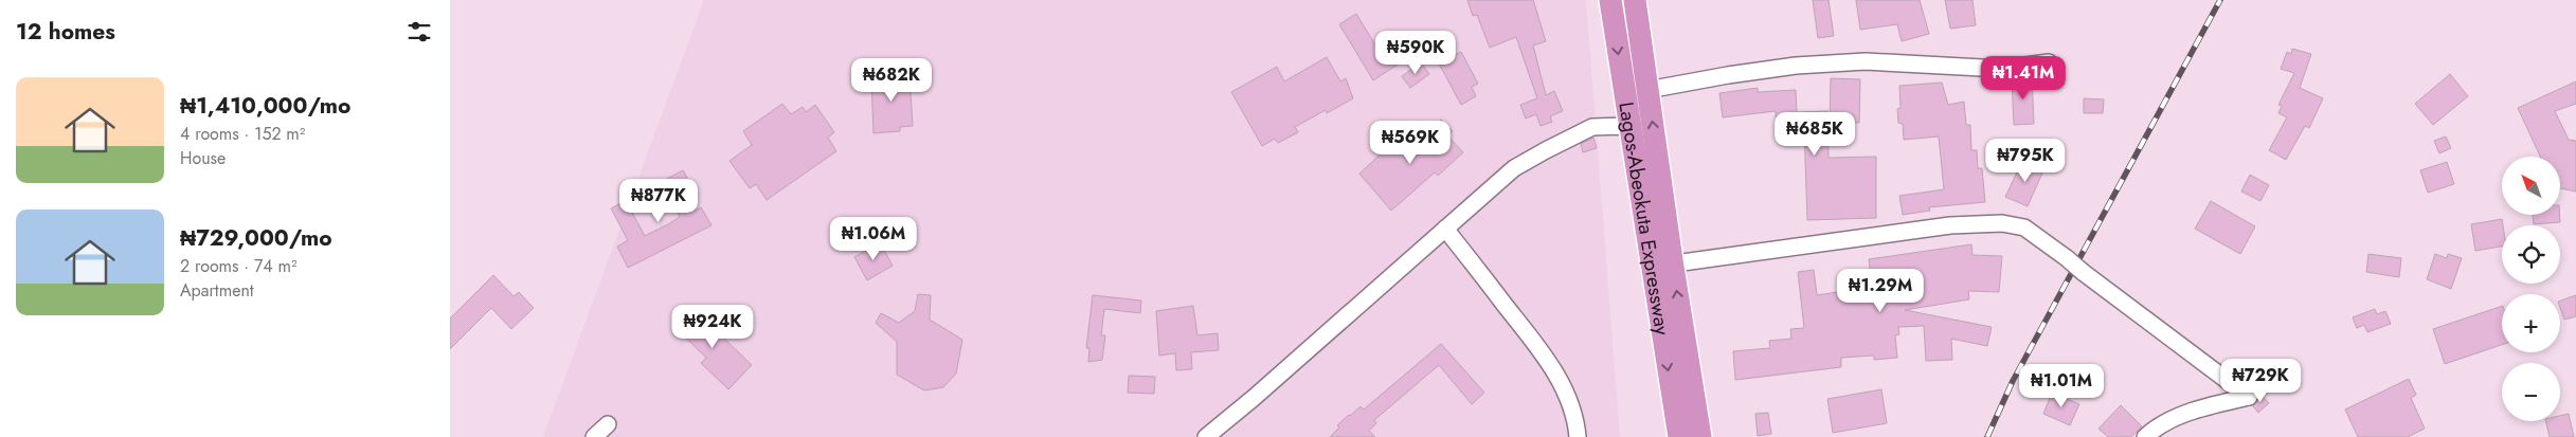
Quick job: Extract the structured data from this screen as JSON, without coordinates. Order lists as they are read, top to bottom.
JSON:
{
  "streets": {
    "highway": ["Lagos-Abeokuta Expressway"]
  },
  "north": "top left",
  "page": {
    "heading": "12 homes",
    "price": [
      "₦590K",
      "₦1.41M",
      "₦682K",
      "₦685K",
      "₦569K",
      "₦795K",
      "₦877K",
      "₦1.06M",
      "₦1.29M",
      "₦924K",
      "₦729K",
      "₦1.01M"
    ],
    "list": [
      {
        "name": "₦1,410,000/mo",
        "note": "4 rooms · 152 m² · House"
      },
      {
        "name": "₦729,000/mo",
        "note": "2 rooms · 74 m² · Apartment"
      }
    ],
    "map_buttons": ["+", "−"]
  }
}
